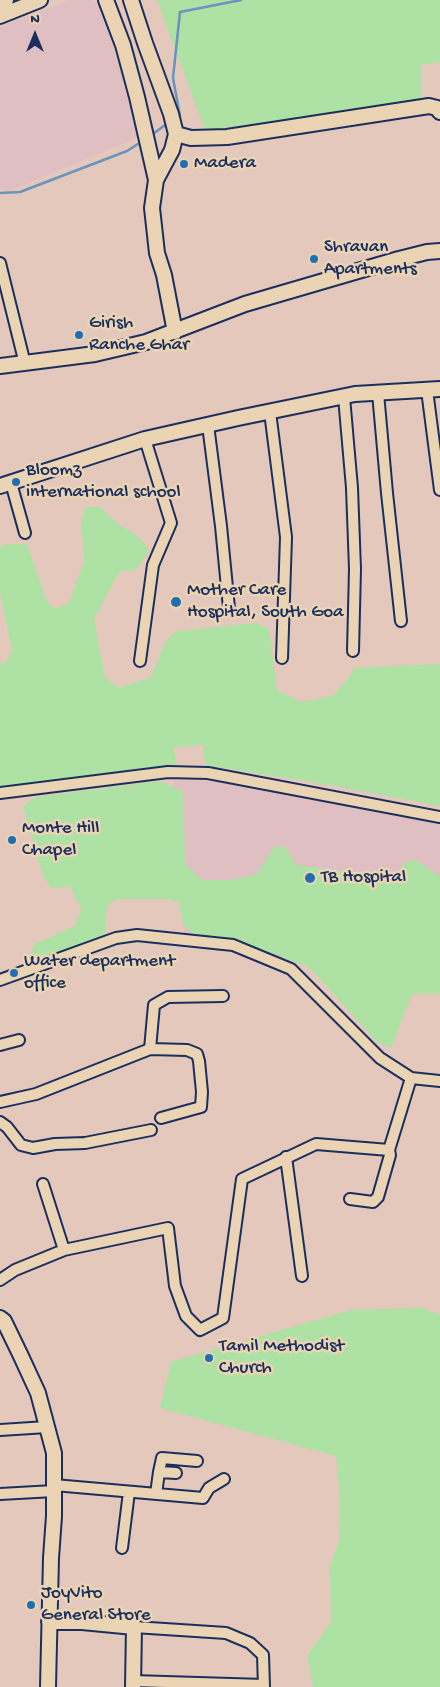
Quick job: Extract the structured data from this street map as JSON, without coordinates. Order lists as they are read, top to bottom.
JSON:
{
  "places": [
    "Madera",
    "Shravan Apartments",
    "Girish Ranche Ghar",
    "Bloomz international school",
    "Mother Care Hospital, South Goa",
    "Monte Hill Chapel",
    "TB Hospital",
    "Water department office",
    "Tamil Methodist Church",
    "JoyVito General Store"
  ],
  "north": "top"
}
